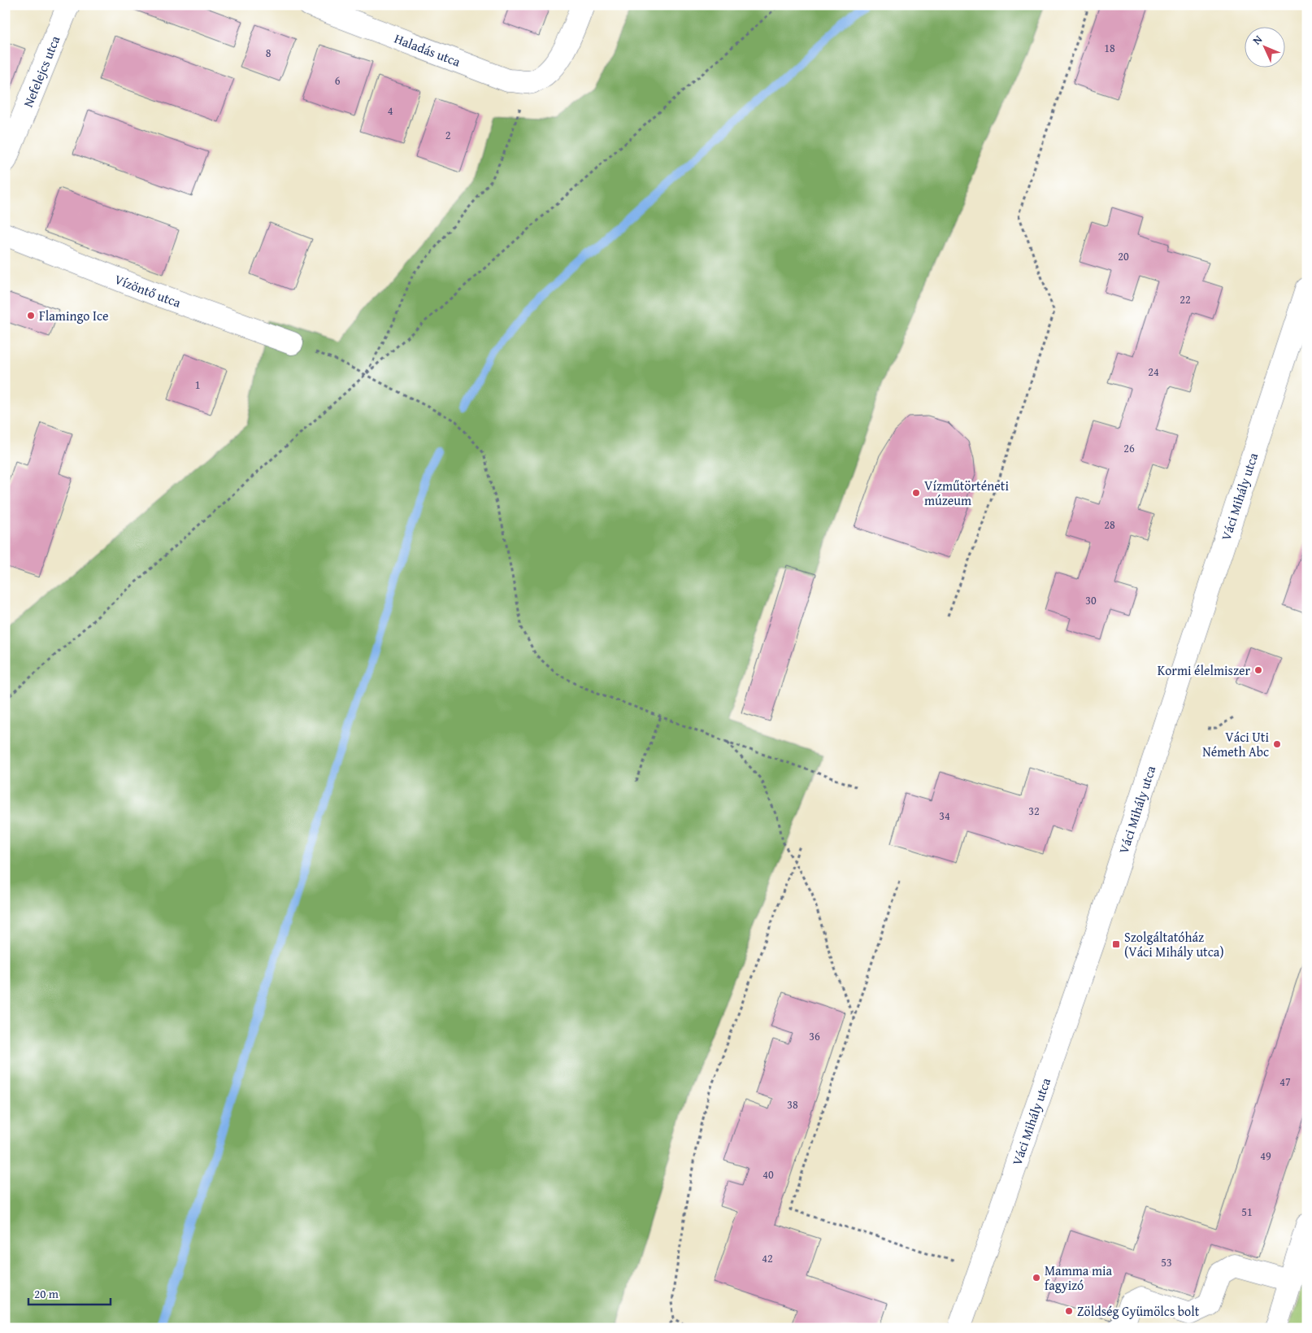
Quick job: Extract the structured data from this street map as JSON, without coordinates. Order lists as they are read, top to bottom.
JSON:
{
  "streets": {
    "street": [
      "Haladás utca",
      "Nefelejcs utca",
      "Vízöntő utca",
      "Váci Mihály utca"
    ]
  },
  "places": {
    "other": [
      "Flamingo Ice",
      "Vízműtörténeti múzeum",
      "Kormi élelmiszer",
      "Váci Uti Németh Abc",
      "Mamma mia fagyizó",
      "Zöldség Gyümölcs bolt"
    ],
    "transit": ["Szolgáltatóház (Váci Mihály utca)"]
  },
  "house_numbers": [
    "18",
    "8",
    "6",
    "4",
    "2",
    "20",
    "22",
    "24",
    "1",
    "26",
    "28",
    "30",
    "32",
    "34",
    "36",
    "47",
    "38",
    "49",
    "40",
    "51",
    "42",
    "53"
  ],
  "scale_bar": "20 m",
  "north": "top left"
}
